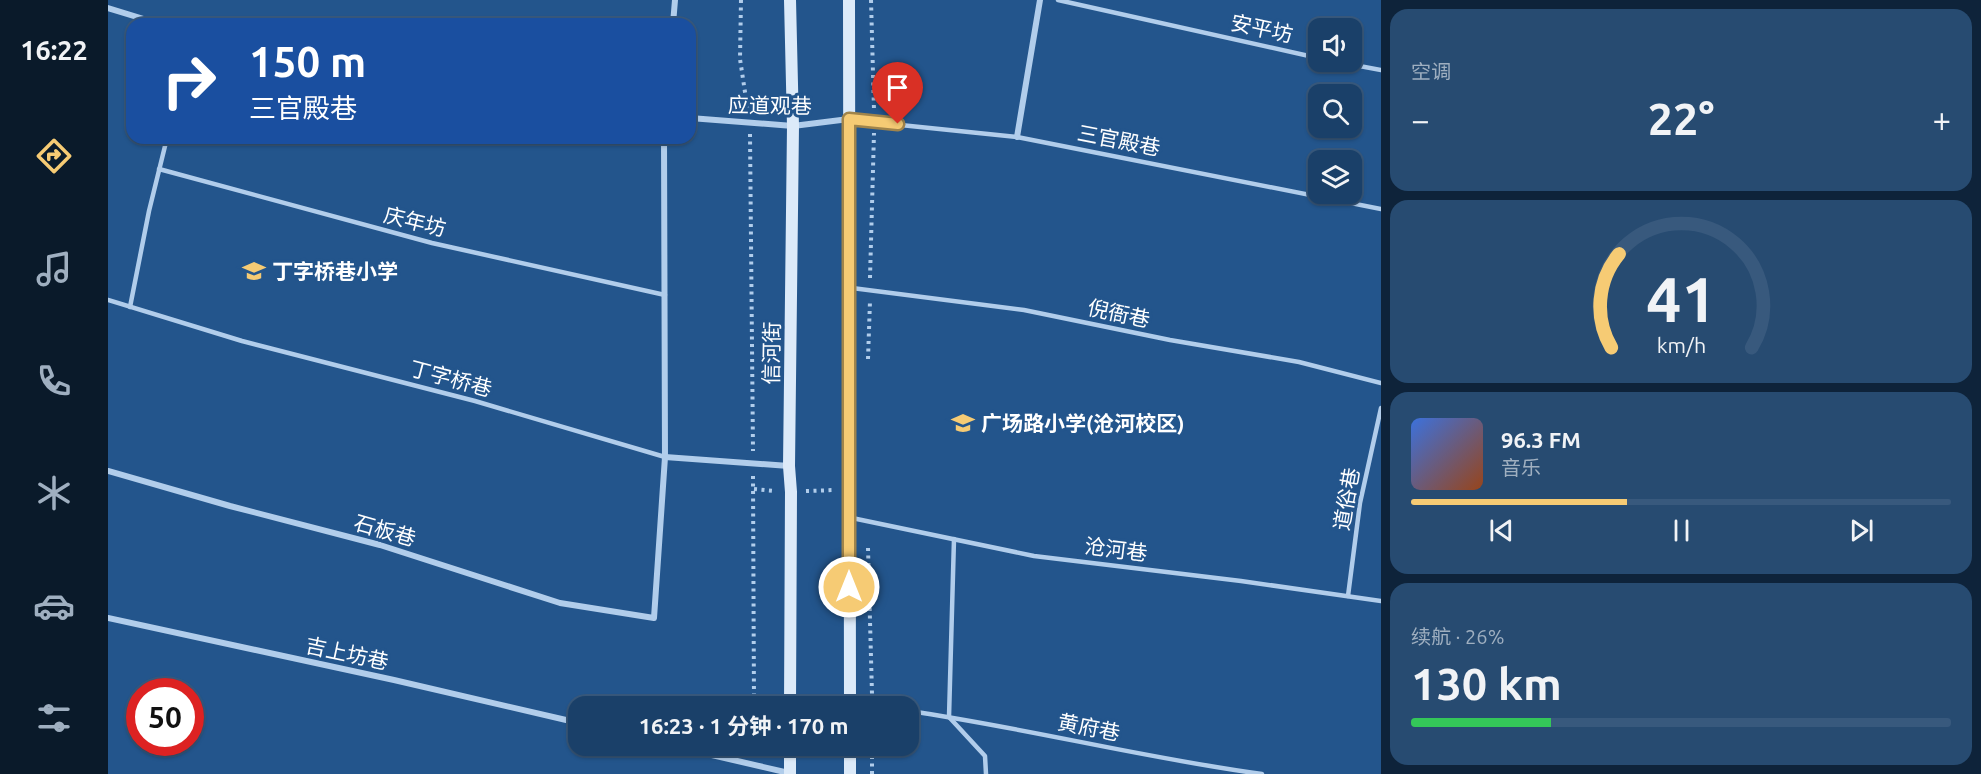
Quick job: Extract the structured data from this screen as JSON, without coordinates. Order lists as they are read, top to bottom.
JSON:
{
  "streets": {
    "main road": ["信河街"],
    "street": [
      "应道观巷",
      "丁字桥巷",
      "石板巷",
      "吉上坊巷"
    ],
    "lane": [
      "安平坊",
      "三官殿巷",
      "庆年坊",
      "倪衙巷",
      "道俗巷",
      "沧河巷",
      "黄府巷"
    ]
  },
  "crossings": [
    ["应道观巷", "三官殿巷"],
    ["应道观巷", "信河街"],
    ["信河街", "丁字桥巷"],
    ["丁字桥巷", "石板巷"],
    ["道俗巷", "沧河巷"]
  ],
  "places": {
    "school or university": ["丁字桥巷小学", "广场路小学(沧河校区)"]
  },
  "page": {
    "tabs": "16:22",
    "tile": [
      "空调",
      ["续航 · 26%", "130 km"]
    ],
    "turn": ["150 m", "三官殿巷"],
    "heat": ["−", "22°", "+"],
    "song": ["96.3 FM", "音乐"],
    "limit": "50",
    "trip": "16:23 · 1 分钟 · 170 m",
    "gauge": ["41", "km/h"]
  }
}
